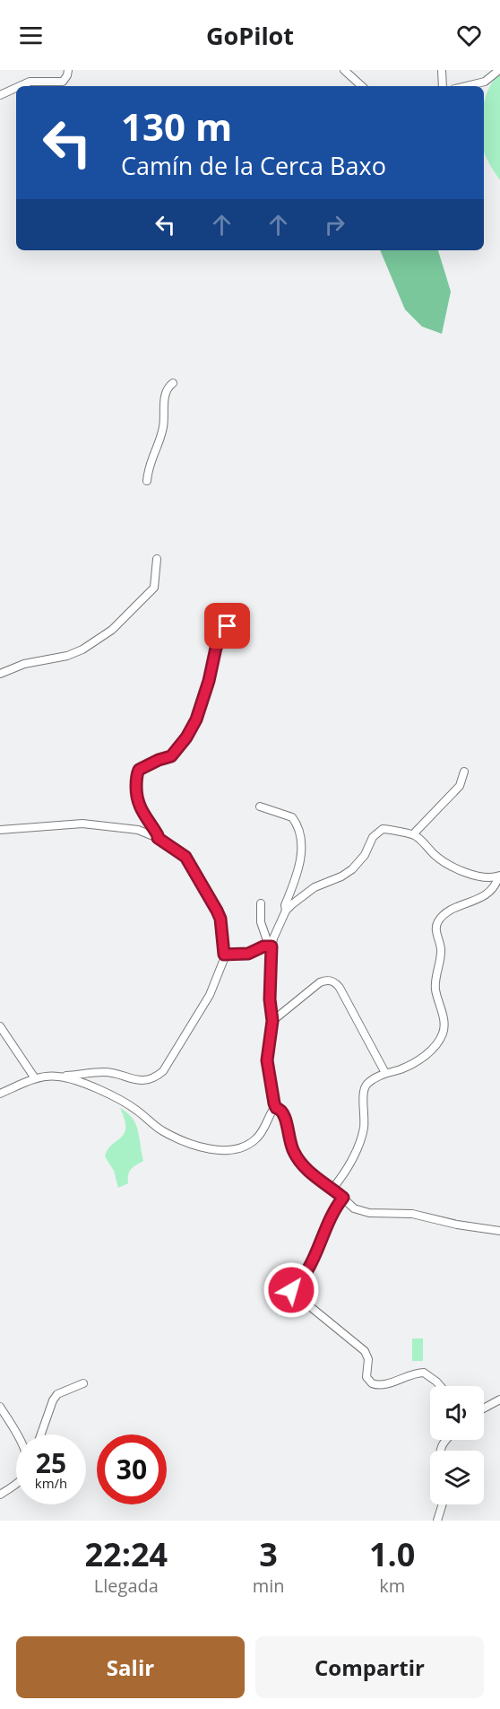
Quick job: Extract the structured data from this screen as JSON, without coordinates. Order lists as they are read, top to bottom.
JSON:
{
  "page": {
    "header": "GoPilot",
    "turn": ["130 m", "Camín de la Cerca Baxo"],
    "speed": "25 km/h",
    "limit": "30",
    "eta": [
      "22:24",
      "Llegada",
      "3",
      "min",
      "1.0",
      "km"
    ],
    "buttons": ["Salir", "Compartir"]
  }
}
